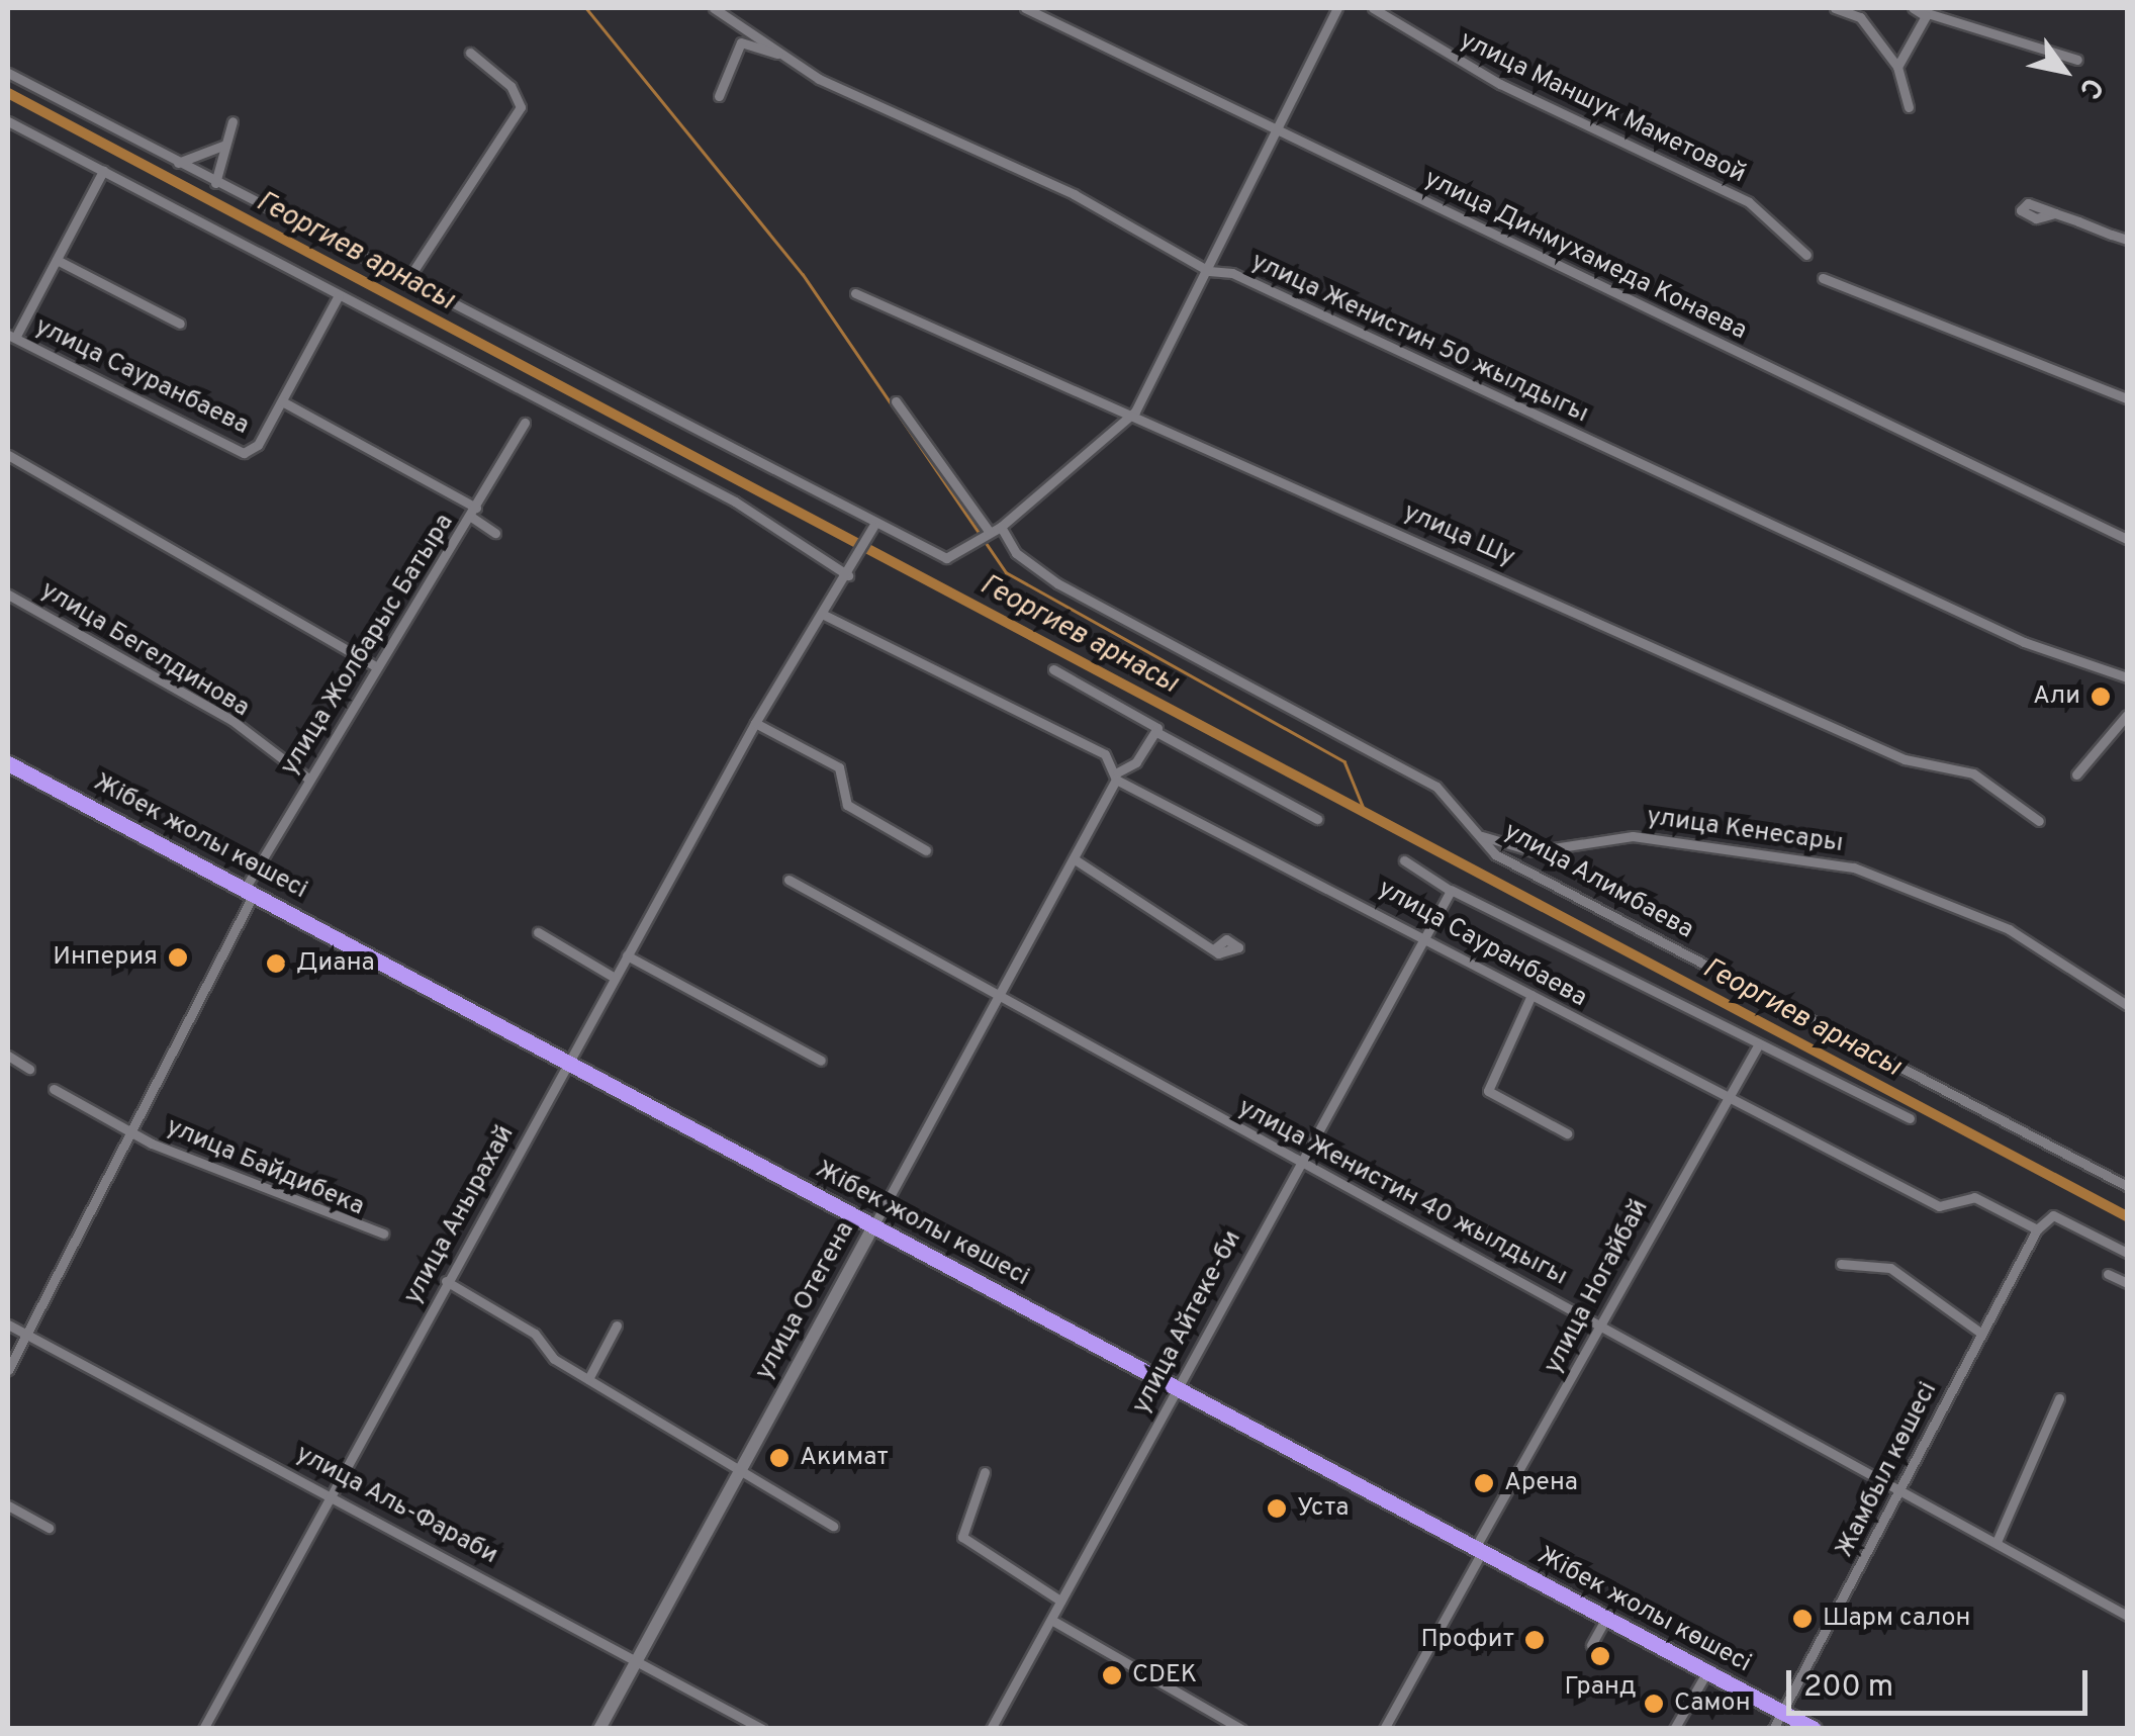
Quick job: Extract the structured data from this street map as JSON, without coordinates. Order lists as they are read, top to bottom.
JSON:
{
  "streets": {
    "highway": ["Жібек жолы көшесі"],
    "main road": ["улица Отегена"],
    "street": [
      "улица Маншук Маметовой",
      "улица Динмухамеда Конаева",
      "улица Женистин 50 жылдыгы",
      "улица Сауранбаева",
      "улица Шу",
      "улица Жолбарыс Батыра",
      "улица Бегелдинова",
      "улица Кенесары",
      "улица Алимбаева",
      "улица Байдибека",
      "улица Женистин 40 жылдыгы",
      "улица Анырахай",
      "улица Ногайбай",
      "улица Айтеке-би",
      "Жамбыл көшесі",
      "улица Аль-Фараби"
    ]
  },
  "crossings": [
    ["улица Сауранбаева", "улица Жолбарыс Батыра"],
    ["улица Сауранбаева", "улица Анырахай"],
    ["улица Сауранбаева", "улица Ногайбай"],
    ["улица Сауранбаева", "улица Отегена"],
    ["улица Сауранбаева", "улица Айтеке-би"],
    ["улица Сауранбаева", "Жамбыл көшесі"],
    ["улица Жолбарыс Батыра", "улица Бегелдинова"],
    ["улица Жолбарыс Батыра", "Жібек жолы көшесі"],
    ["улица Жолбарыс Батыра", "улица Байдибека"],
    ["улица Жолбарыс Батыра", "улица Аль-Фараби"],
    ["улица Кенесары", "улица Алимбаева"],
    ["Жібек жолы көшесі", "улица Анырахай"],
    ["Жібек жолы көшесі", "улица Ногайбай"],
    ["Жібек жолы көшесі", "улица Отегена"],
    ["Жібек жолы көшесі", "улица Айтеке-би"],
    ["Жібек жолы көшесі", "Жамбыл көшесі"],
    ["улица Женистин 40 жылдыгы", "улица Ногайбай"],
    ["улица Женистин 40 жылдыгы", "улица Отегена"],
    ["улица Женистин 40 жылдыгы", "улица Айтеке-би"],
    ["улица Женистин 40 жылдыгы", "Жамбыл көшесі"],
    ["улица Анырахай", "улица Аль-Фараби"],
    ["улица Отегена", "улица Аль-Фараби"]
  ],
  "water": ["Георгиев арнасы"],
  "places": [
    "Али",
    "Инперия",
    "Диана",
    "Акимат",
    "Арена",
    "Уста",
    "Шарм салон",
    "Профит",
    "Гранд",
    "CDEK",
    "Самон"
  ],
  "scale_bar": "200 m",
  "north": "bottom right"
}
